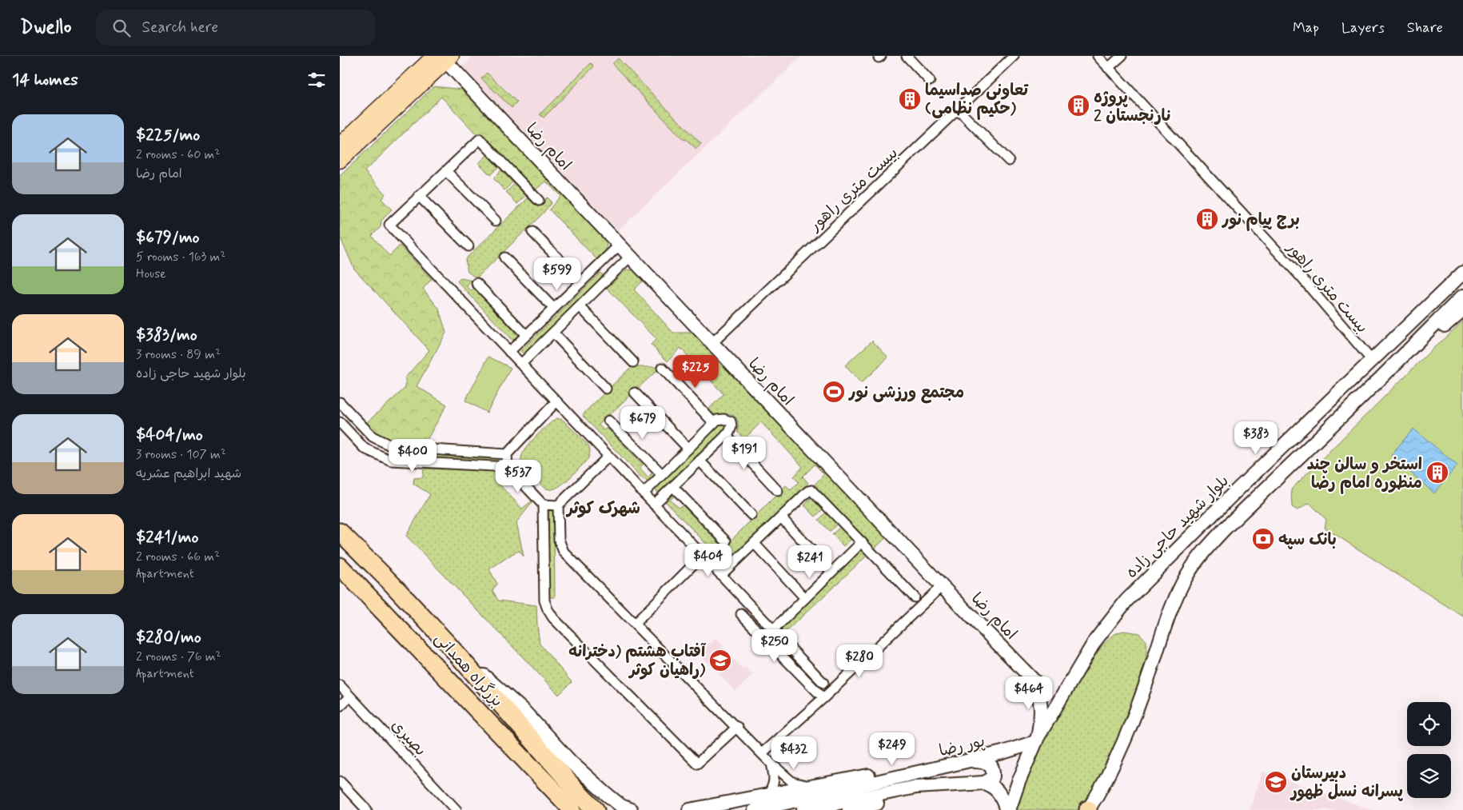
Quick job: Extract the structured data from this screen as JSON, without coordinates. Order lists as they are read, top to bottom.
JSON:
{
  "streets": {
    "highway": ["بزرگراه همدانی"],
    "main road": ["امام رضا", "بلوار شهید حاجی زاده", "پور رضا"],
    "street": ["بیست متری راهور", "بصیری"]
  },
  "crossings": [
    ["امام رضا", "بیست متری راهور"],
    ["امام رضا", "بلوار شهید حاجی زاده"],
    ["امام رضا", "پور رضا"],
    ["بیست متری راهور", "بلوار شهید حاجی زاده"],
    ["بلوار شهید حاجی زاده", "پور رضا"]
  ],
  "districts": ["شهرک کوثر"],
  "places": {
    "building": [
      "تعاونی صداسیما (حکیم نظامی)",
      "پروژه نارنجستان 2",
      "برج پیام نور",
      "استخر و سالن چند منظوره امام رضا"
    ],
    "sports": ["مجتمع ورزشی نور"],
    "bank": ["بانک سپه"],
    "school or university": ["آفتاب هشتم (دخترانه راهیان کوثر)", "دبیرستان پسرانه نسل ظهور"]
  },
  "page": {
    "header": "Dwello",
    "search": "Search here",
    "nav": ["Map", "Layers", "Share"],
    "heading": "14 homes",
    "list": [
      {
        "name": "$225/mo",
        "note": "2 rooms · 60 m² · امام رضا"
      },
      {
        "name": "$679/mo",
        "note": "5 rooms · 163 m² · House"
      },
      {
        "name": "$383/mo",
        "note": "3 rooms · 89 m² · بلوار شهید حاجی زاده"
      },
      {
        "name": "$404/mo",
        "note": "3 rooms · 107 m² · شهید ابراهیم عشریه"
      },
      {
        "name": "$241/mo",
        "note": "2 rooms · 66 m² · Apartment"
      },
      {
        "name": "$280/mo",
        "note": "2 rooms · 76 m² · Apartment"
      }
    ],
    "price": [
      "$599",
      "$225",
      "$679",
      "$383",
      "$191",
      "$400",
      "$537",
      "$404",
      "$241",
      "$250",
      "$280",
      "$464",
      "$249",
      "$432"
    ]
  }
}
